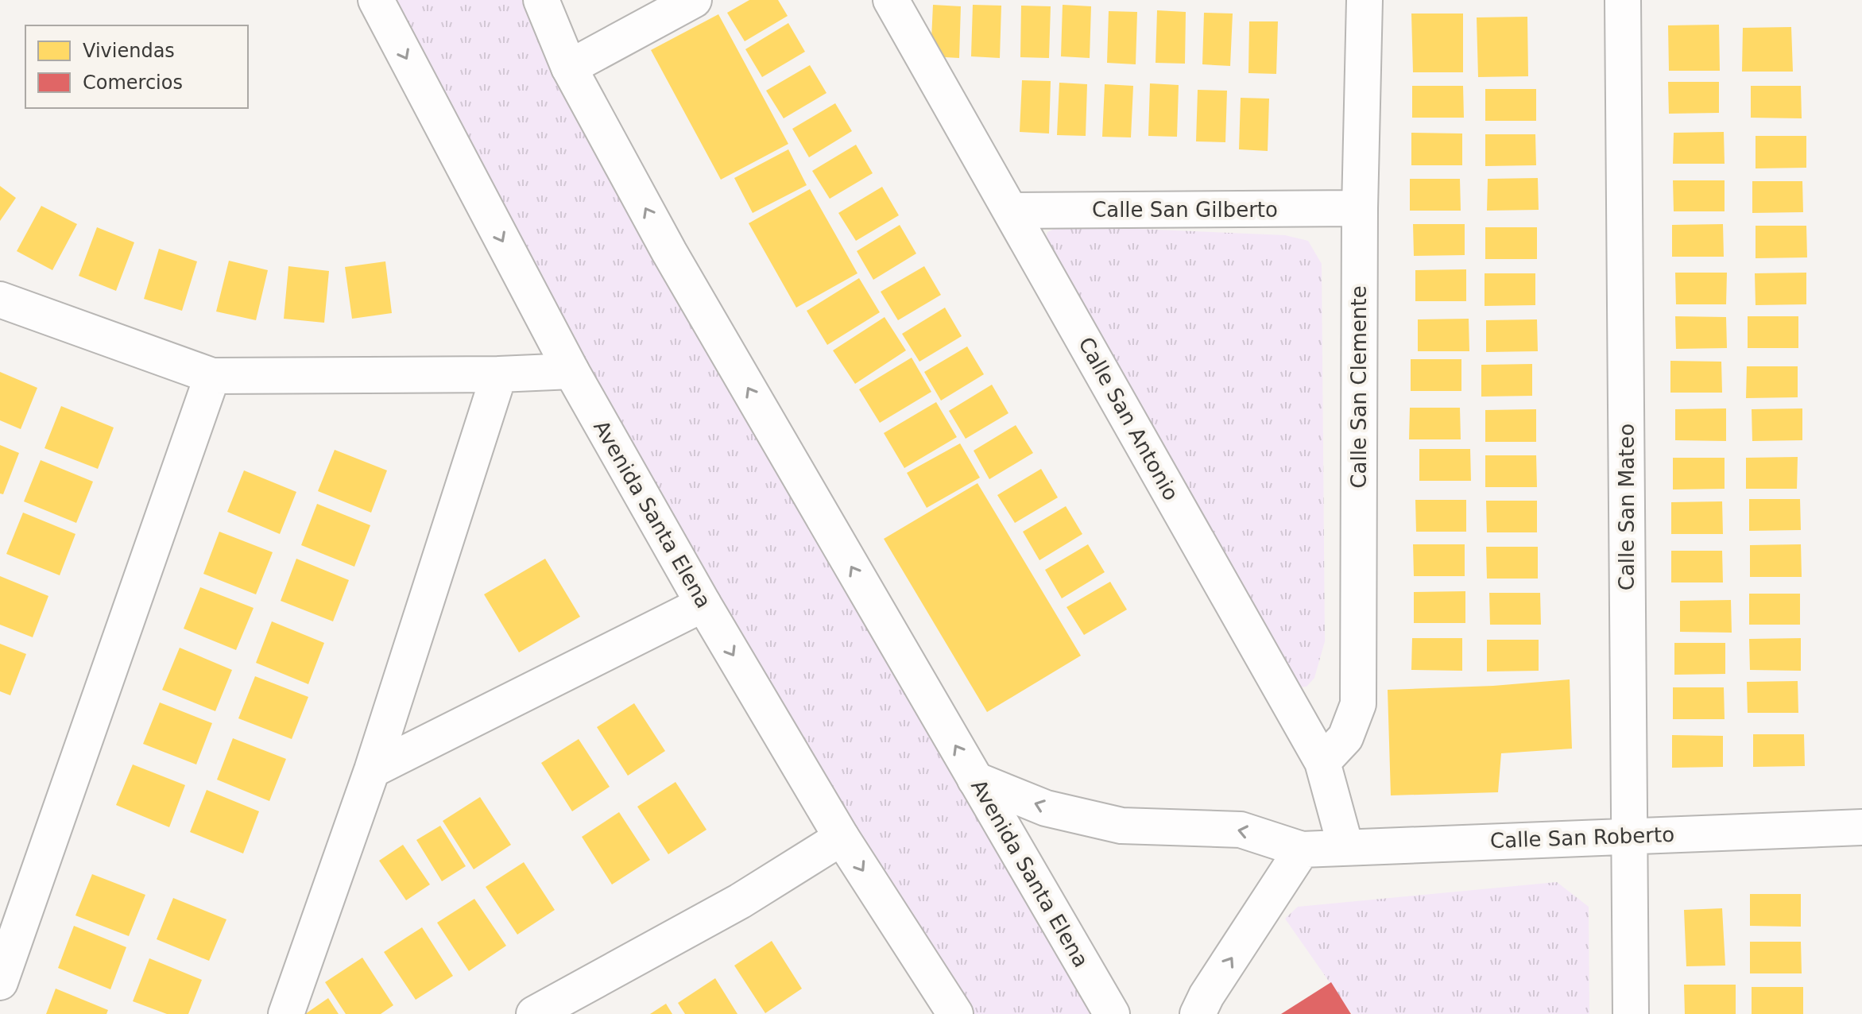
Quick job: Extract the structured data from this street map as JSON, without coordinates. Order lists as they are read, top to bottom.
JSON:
{
  "streets": {
    "street": [
      "Calle San Gilberto",
      "Calle San Clemente",
      "Calle San Antonio",
      "Calle San Mateo",
      "Avenida Santa Elena",
      "Calle San Roberto"
    ]
  },
  "crossings": [
    ["Calle San Gilberto", "Calle San Clemente"],
    ["Calle San Gilberto", "Calle San Antonio"],
    ["Calle San Clemente", "Calle San Antonio"],
    ["Calle San Antonio", "Calle San Roberto"],
    ["Calle San Mateo", "Calle San Roberto"],
    ["Avenida Santa Elena", "Calle San Roberto"]
  ],
  "one_way": ["Calle San Roberto"],
  "legend": ["Viviendas", "Comercios"]
}
